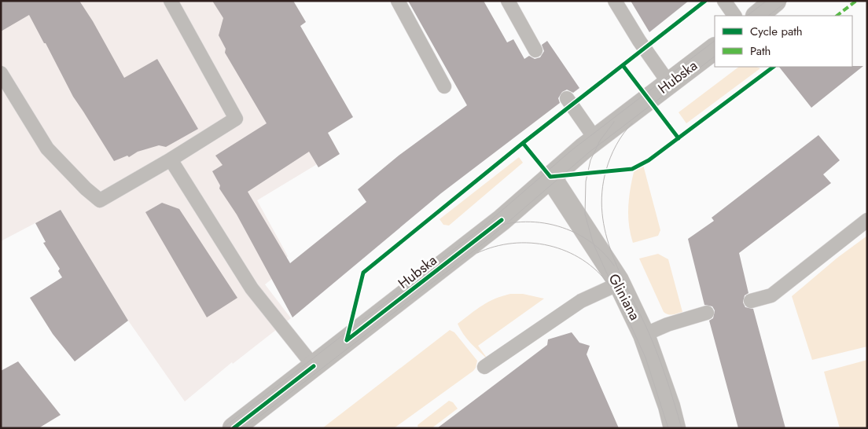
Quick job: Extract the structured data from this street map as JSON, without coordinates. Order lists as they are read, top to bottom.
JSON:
{
  "streets": {
    "street": ["Hubska", "Gliniana"]
  },
  "crossings": [
    ["Hubska", "Gliniana"]
  ],
  "legend": ["Cycle path", "Path"]
}
